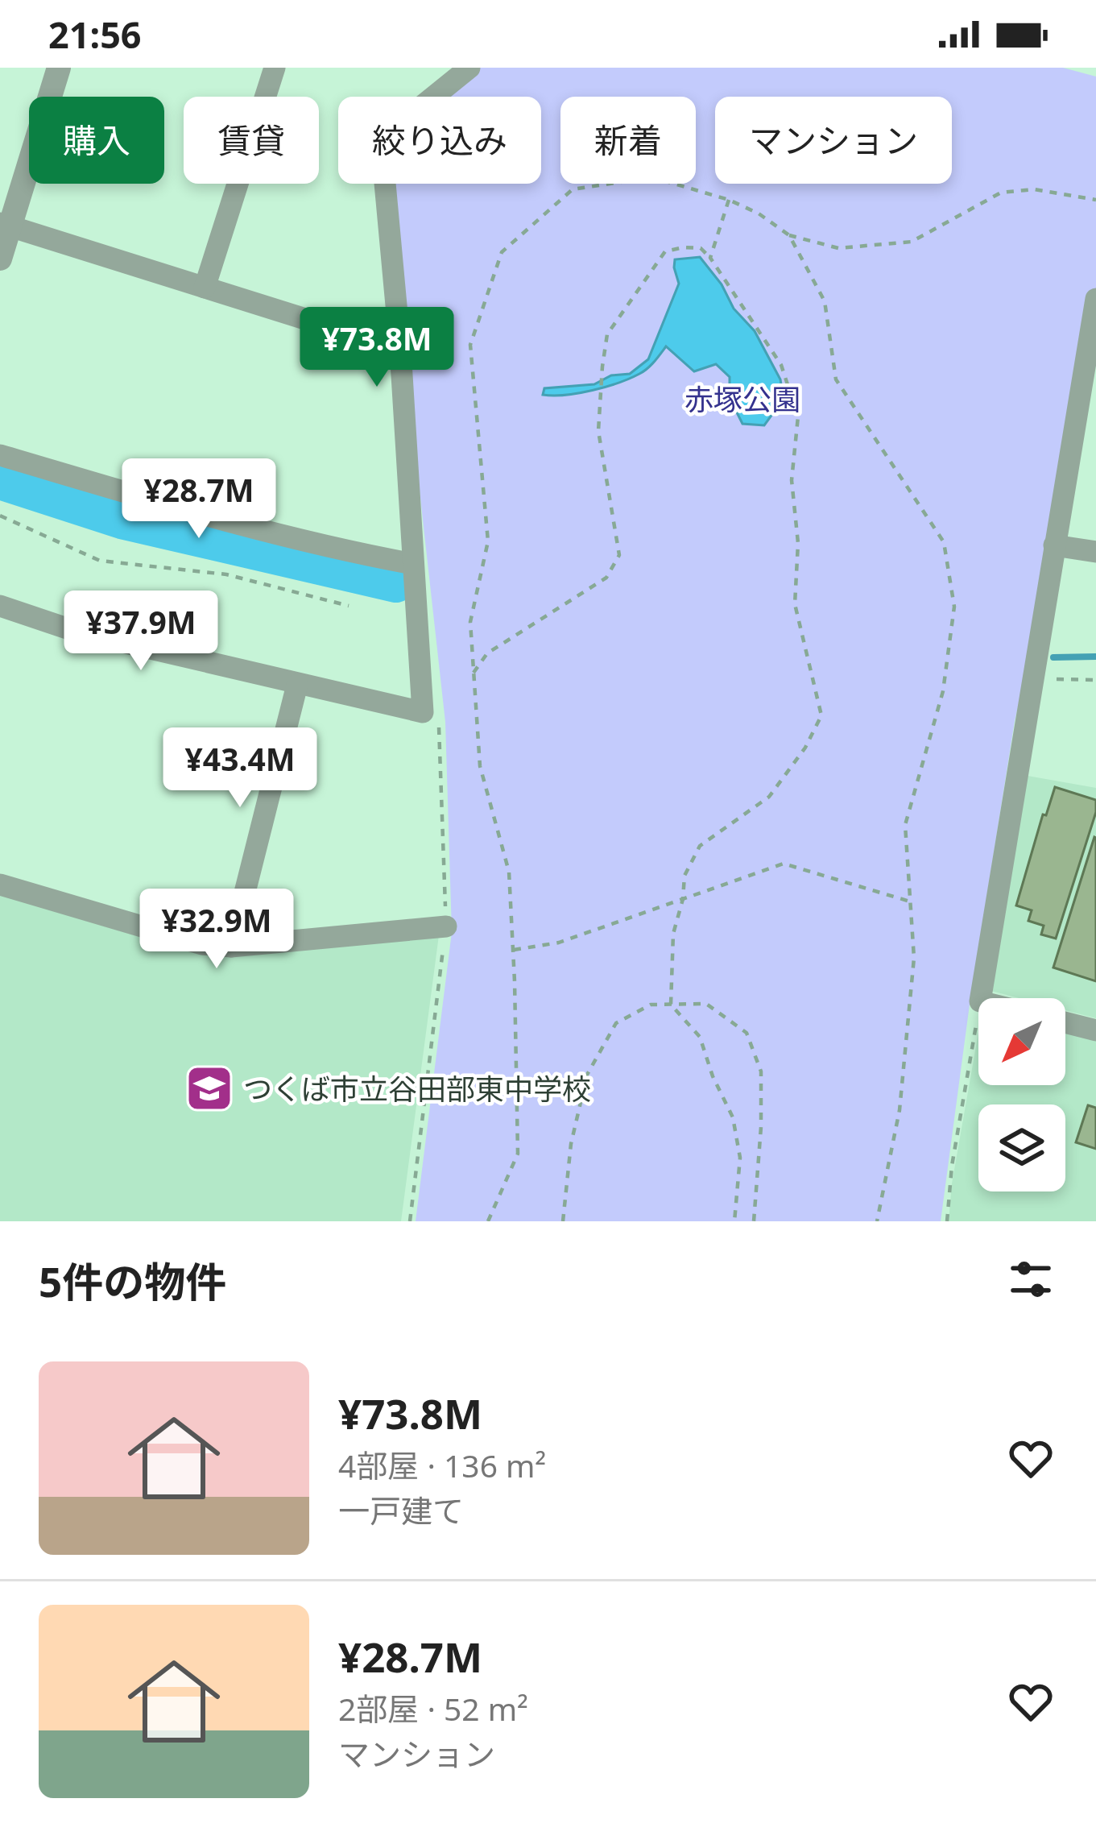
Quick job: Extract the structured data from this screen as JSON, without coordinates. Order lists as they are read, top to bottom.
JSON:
{
  "parks": ["赤塚公園"],
  "places": {
    "school or university": ["つくば市立谷田部東中学校"]
  },
  "north": "bottom left",
  "page": {
    "status": "21:56",
    "chip": [
      "購入",
      "賃貸",
      "絞り込み",
      "新着",
      "マンション"
    ],
    "price": [
      "¥73.8M",
      "¥28.7M",
      "¥37.9M",
      "¥43.4M",
      "¥32.9M"
    ],
    "heading": "5件の物件",
    "list": [
      {
        "name": "¥73.8M",
        "note": "4部屋 · 136 m² · 一戸建て"
      },
      {
        "name": "¥28.7M",
        "note": "2部屋 · 52 m² · マンション"
      }
    ]
  }
}
